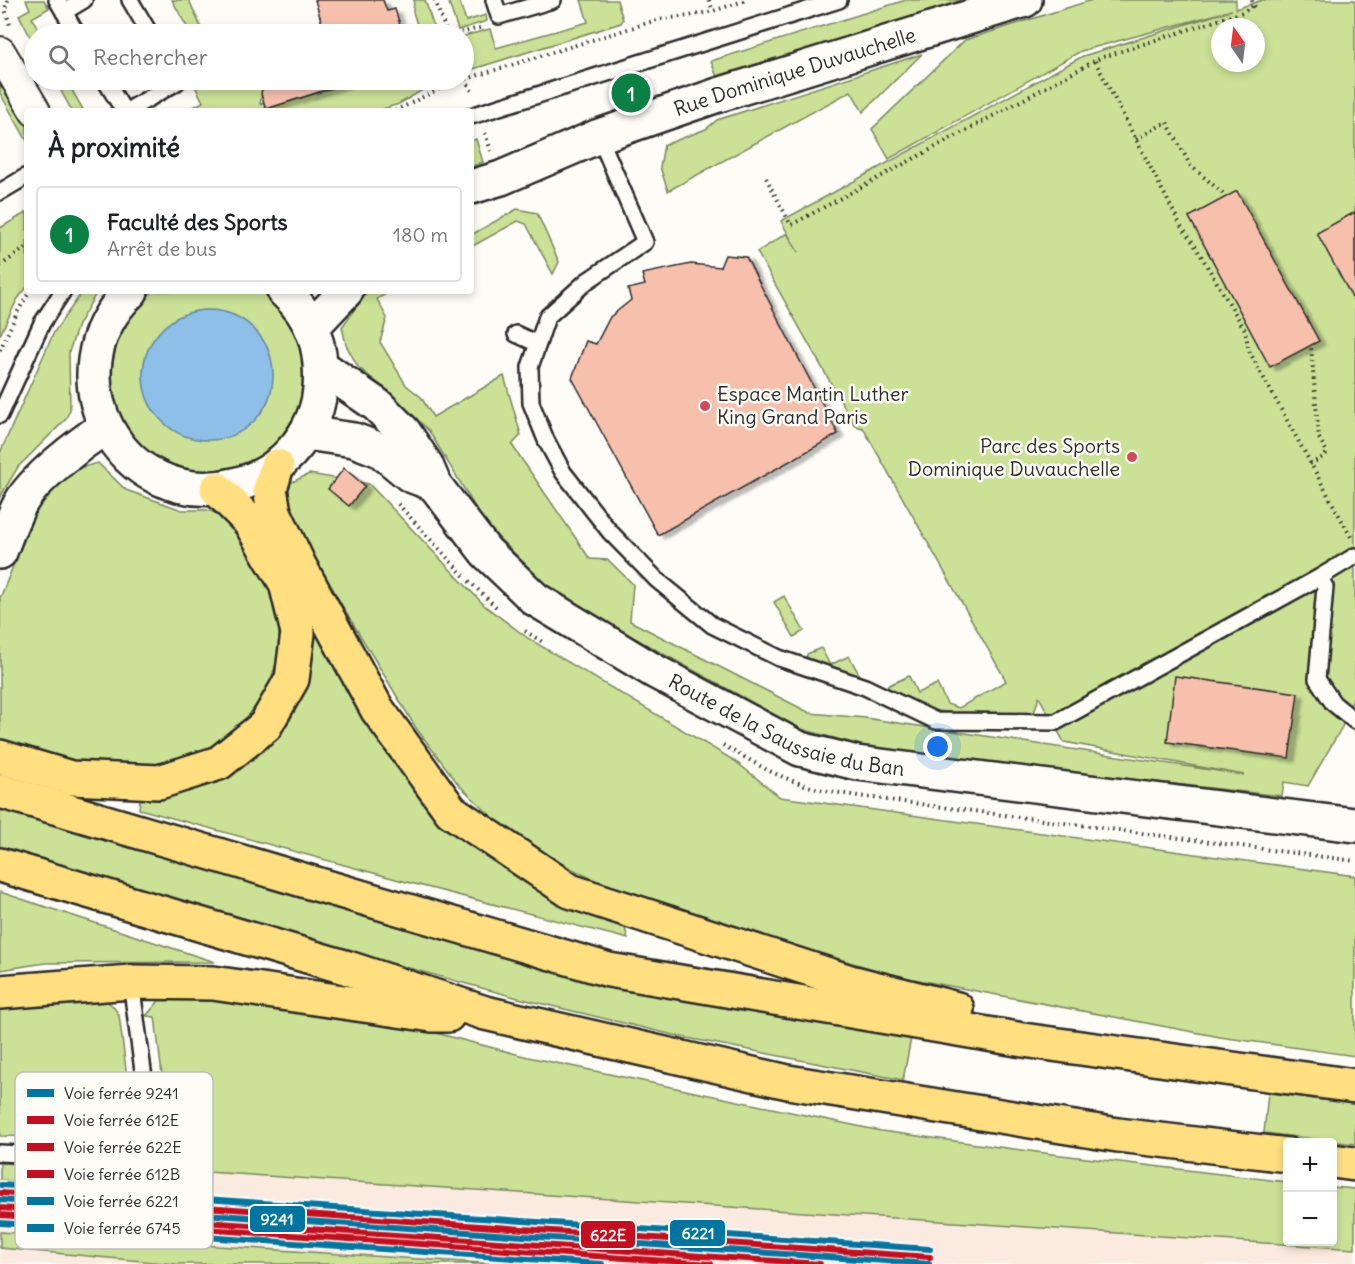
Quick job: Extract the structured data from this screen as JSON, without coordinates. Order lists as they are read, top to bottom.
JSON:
{
  "streets": {
    "main road": ["Rue Dominique Duvauchelle", "Route de la Saussaie du Ban"]
  },
  "places": ["Espace Martin Luther King Grand Paris", "Parc des Sports Dominique Duvauchelle"],
  "lines": [
    "rail line 6221",
    "rail line 622E",
    "rail line 9241",
    "rail line 612E",
    "rail line 612B",
    "rail line 6745"
  ],
  "legend": [
    "Voie ferrée 9241",
    "Voie ferrée 612E",
    "Voie ferrée 622E",
    "Voie ferrée 612B",
    "Voie ferrée 6221",
    "Voie ferrée 6745"
  ],
  "north": "top",
  "page": {
    "search": "Rechercher",
    "pins": "1",
    "heading": "À proximité",
    "list": [
      {
        "mark": "1",
        "name": "Faculté des Sports",
        "note": "Arrêt de bus",
        "value": "180 m"
      }
    ],
    "map_buttons": ["+", "−"]
  }
}
